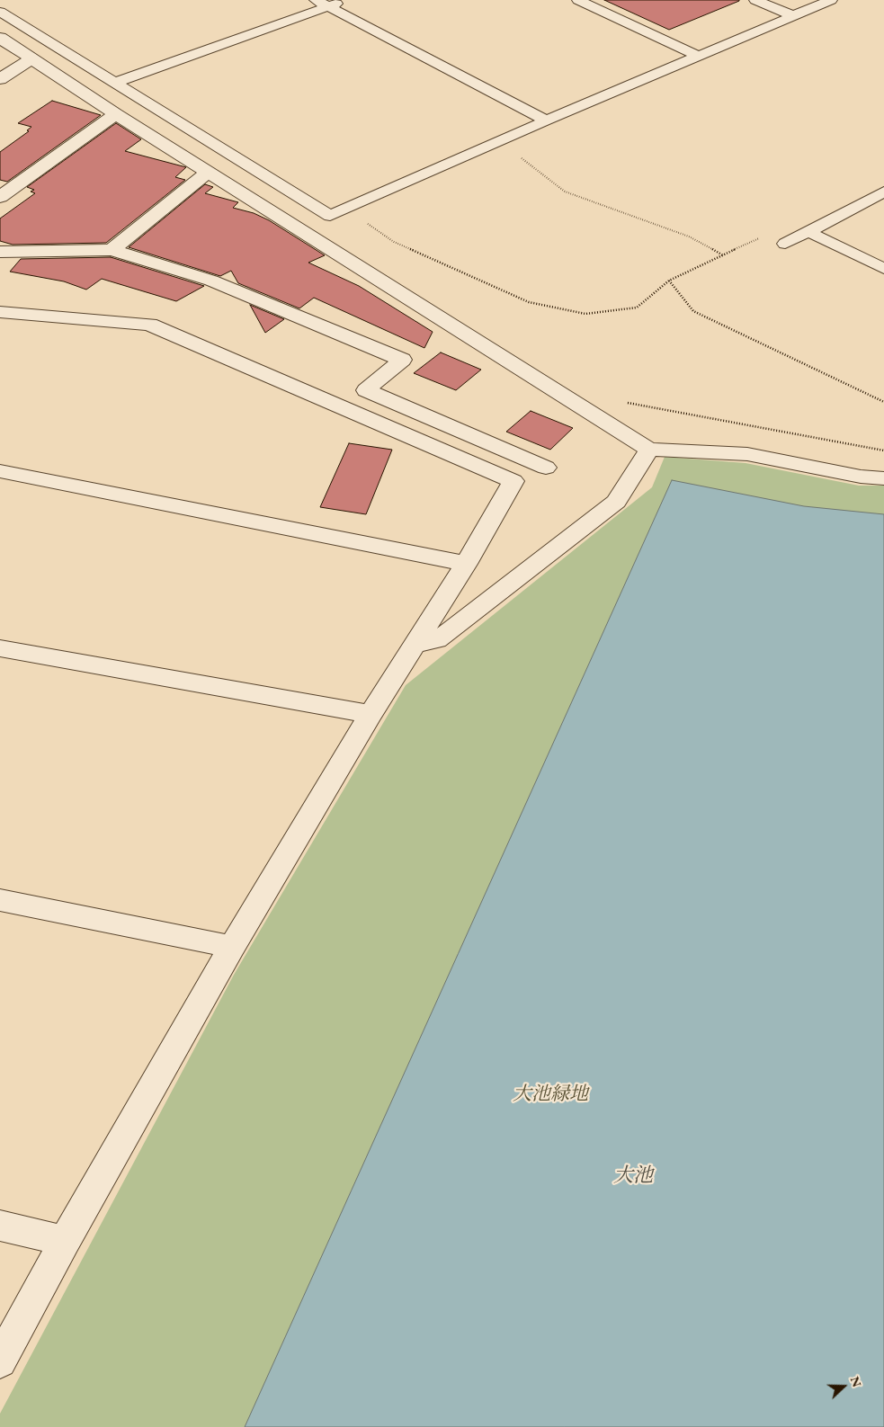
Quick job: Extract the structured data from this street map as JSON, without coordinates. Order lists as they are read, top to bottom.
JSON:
{
  "water": ["大池"],
  "parks": ["大池緑地"],
  "north": "right"
}
